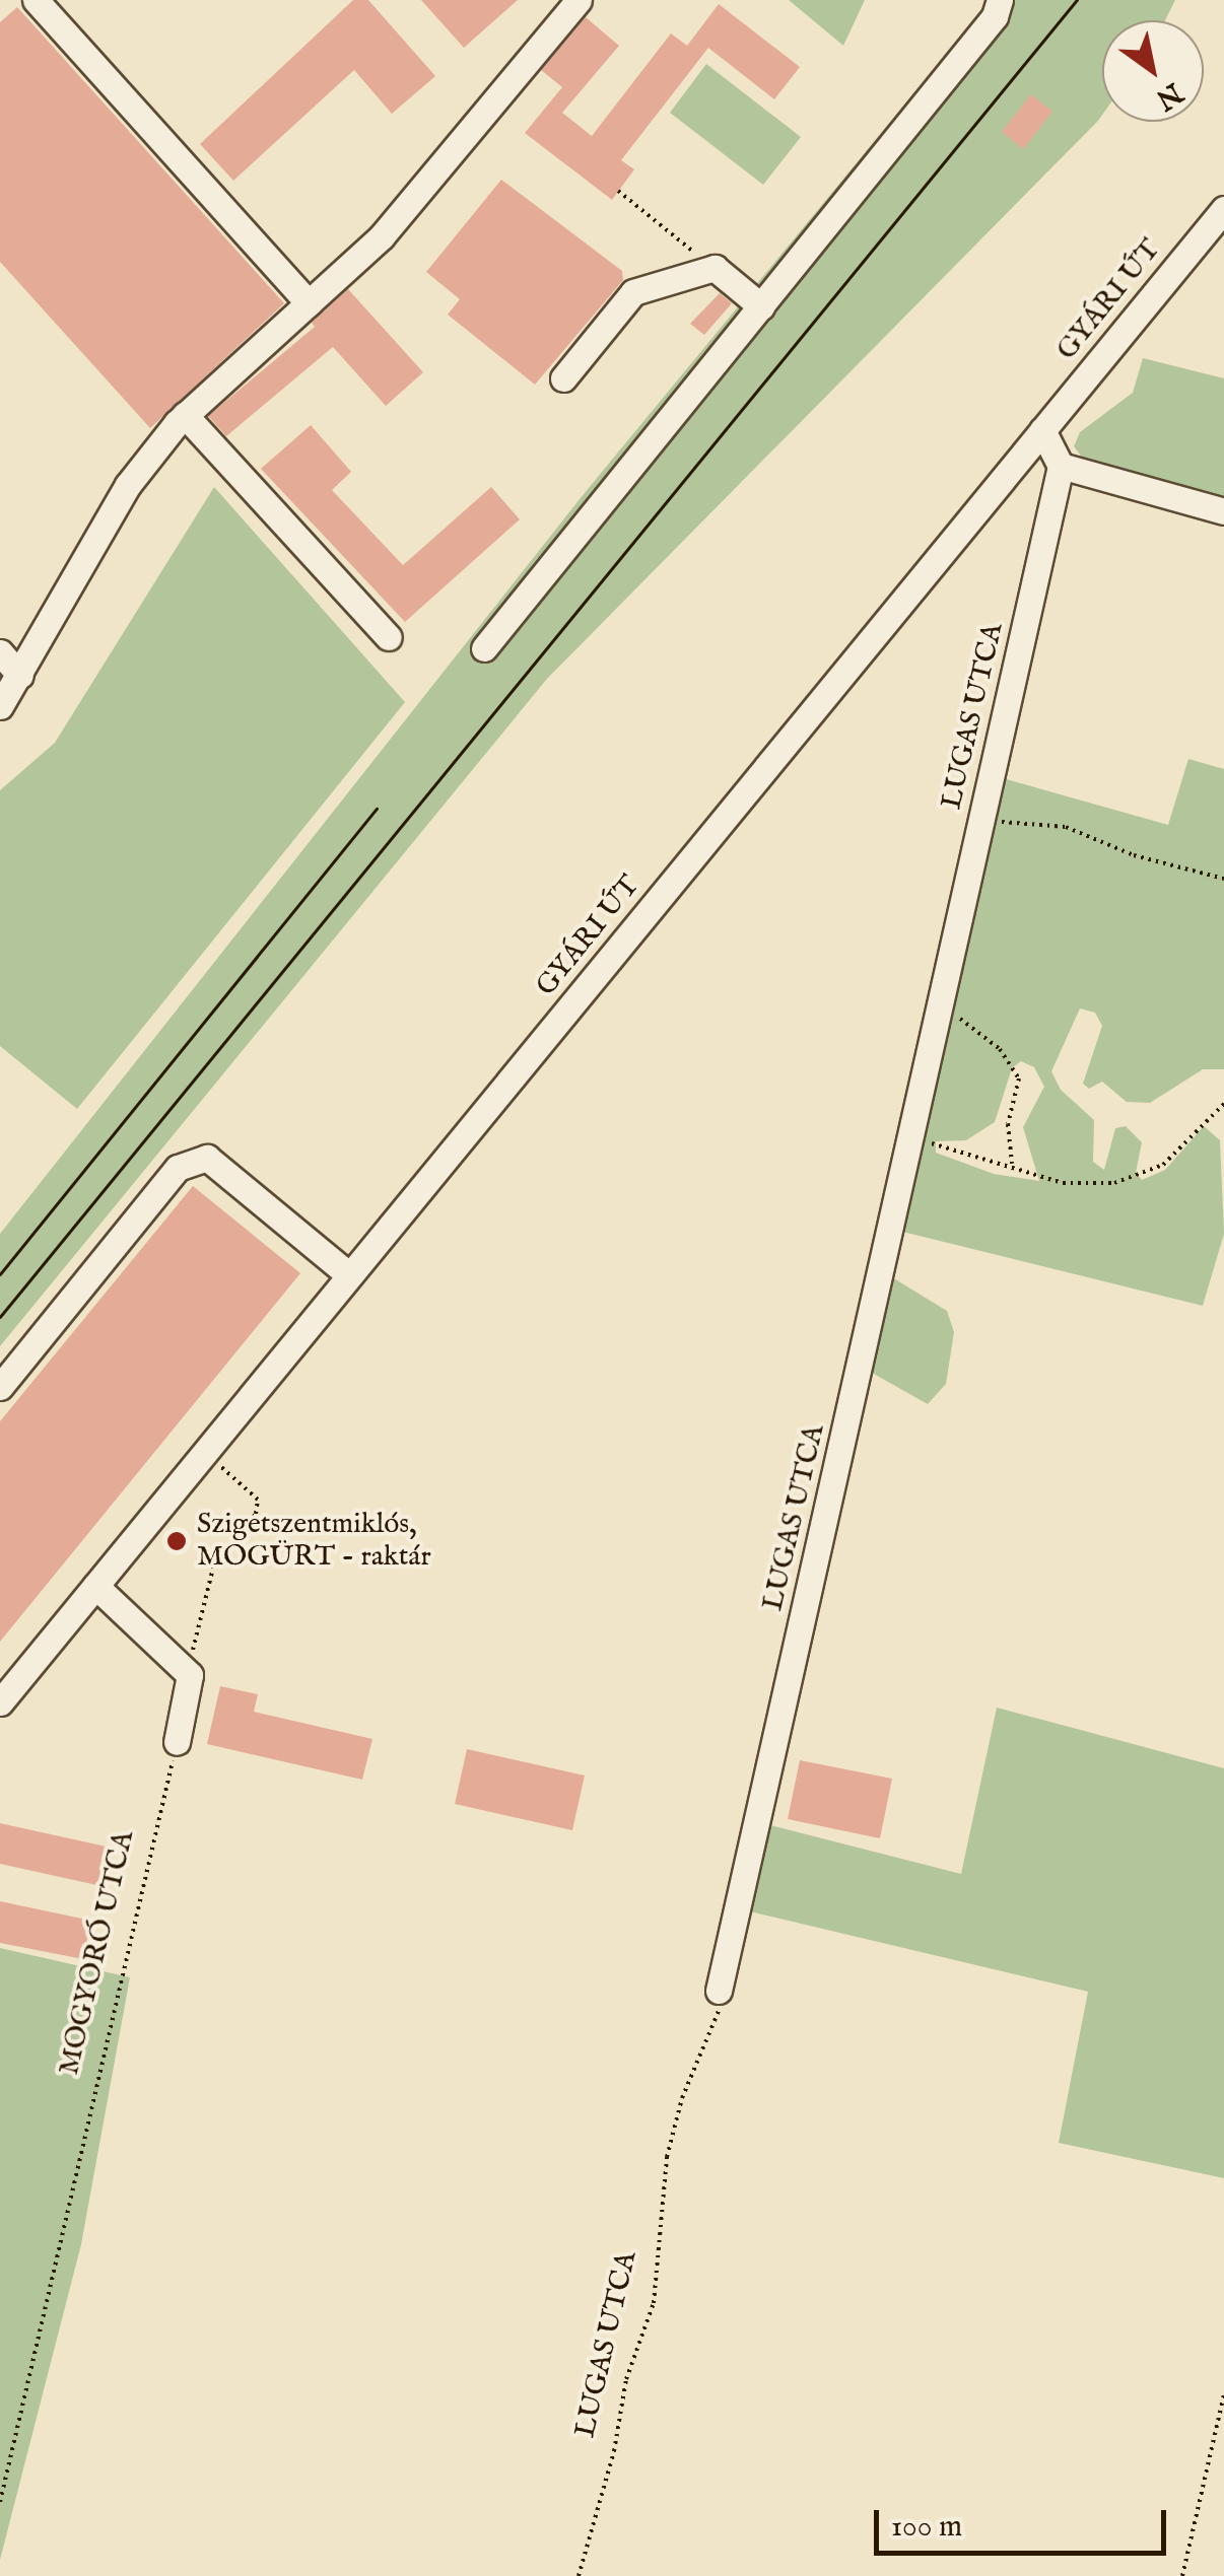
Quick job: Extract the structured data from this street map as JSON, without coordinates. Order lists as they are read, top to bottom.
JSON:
{
  "streets": {
    "street": ["GYÁRI ÚT", "LUGAS UTCA"],
    "path": ["MOGYORÓ UTCA"]
  },
  "places": ["Szigetszentmiklós, MOGÜRT - raktár"],
  "scale_bar": "100 m",
  "north": "bottom right"
}
